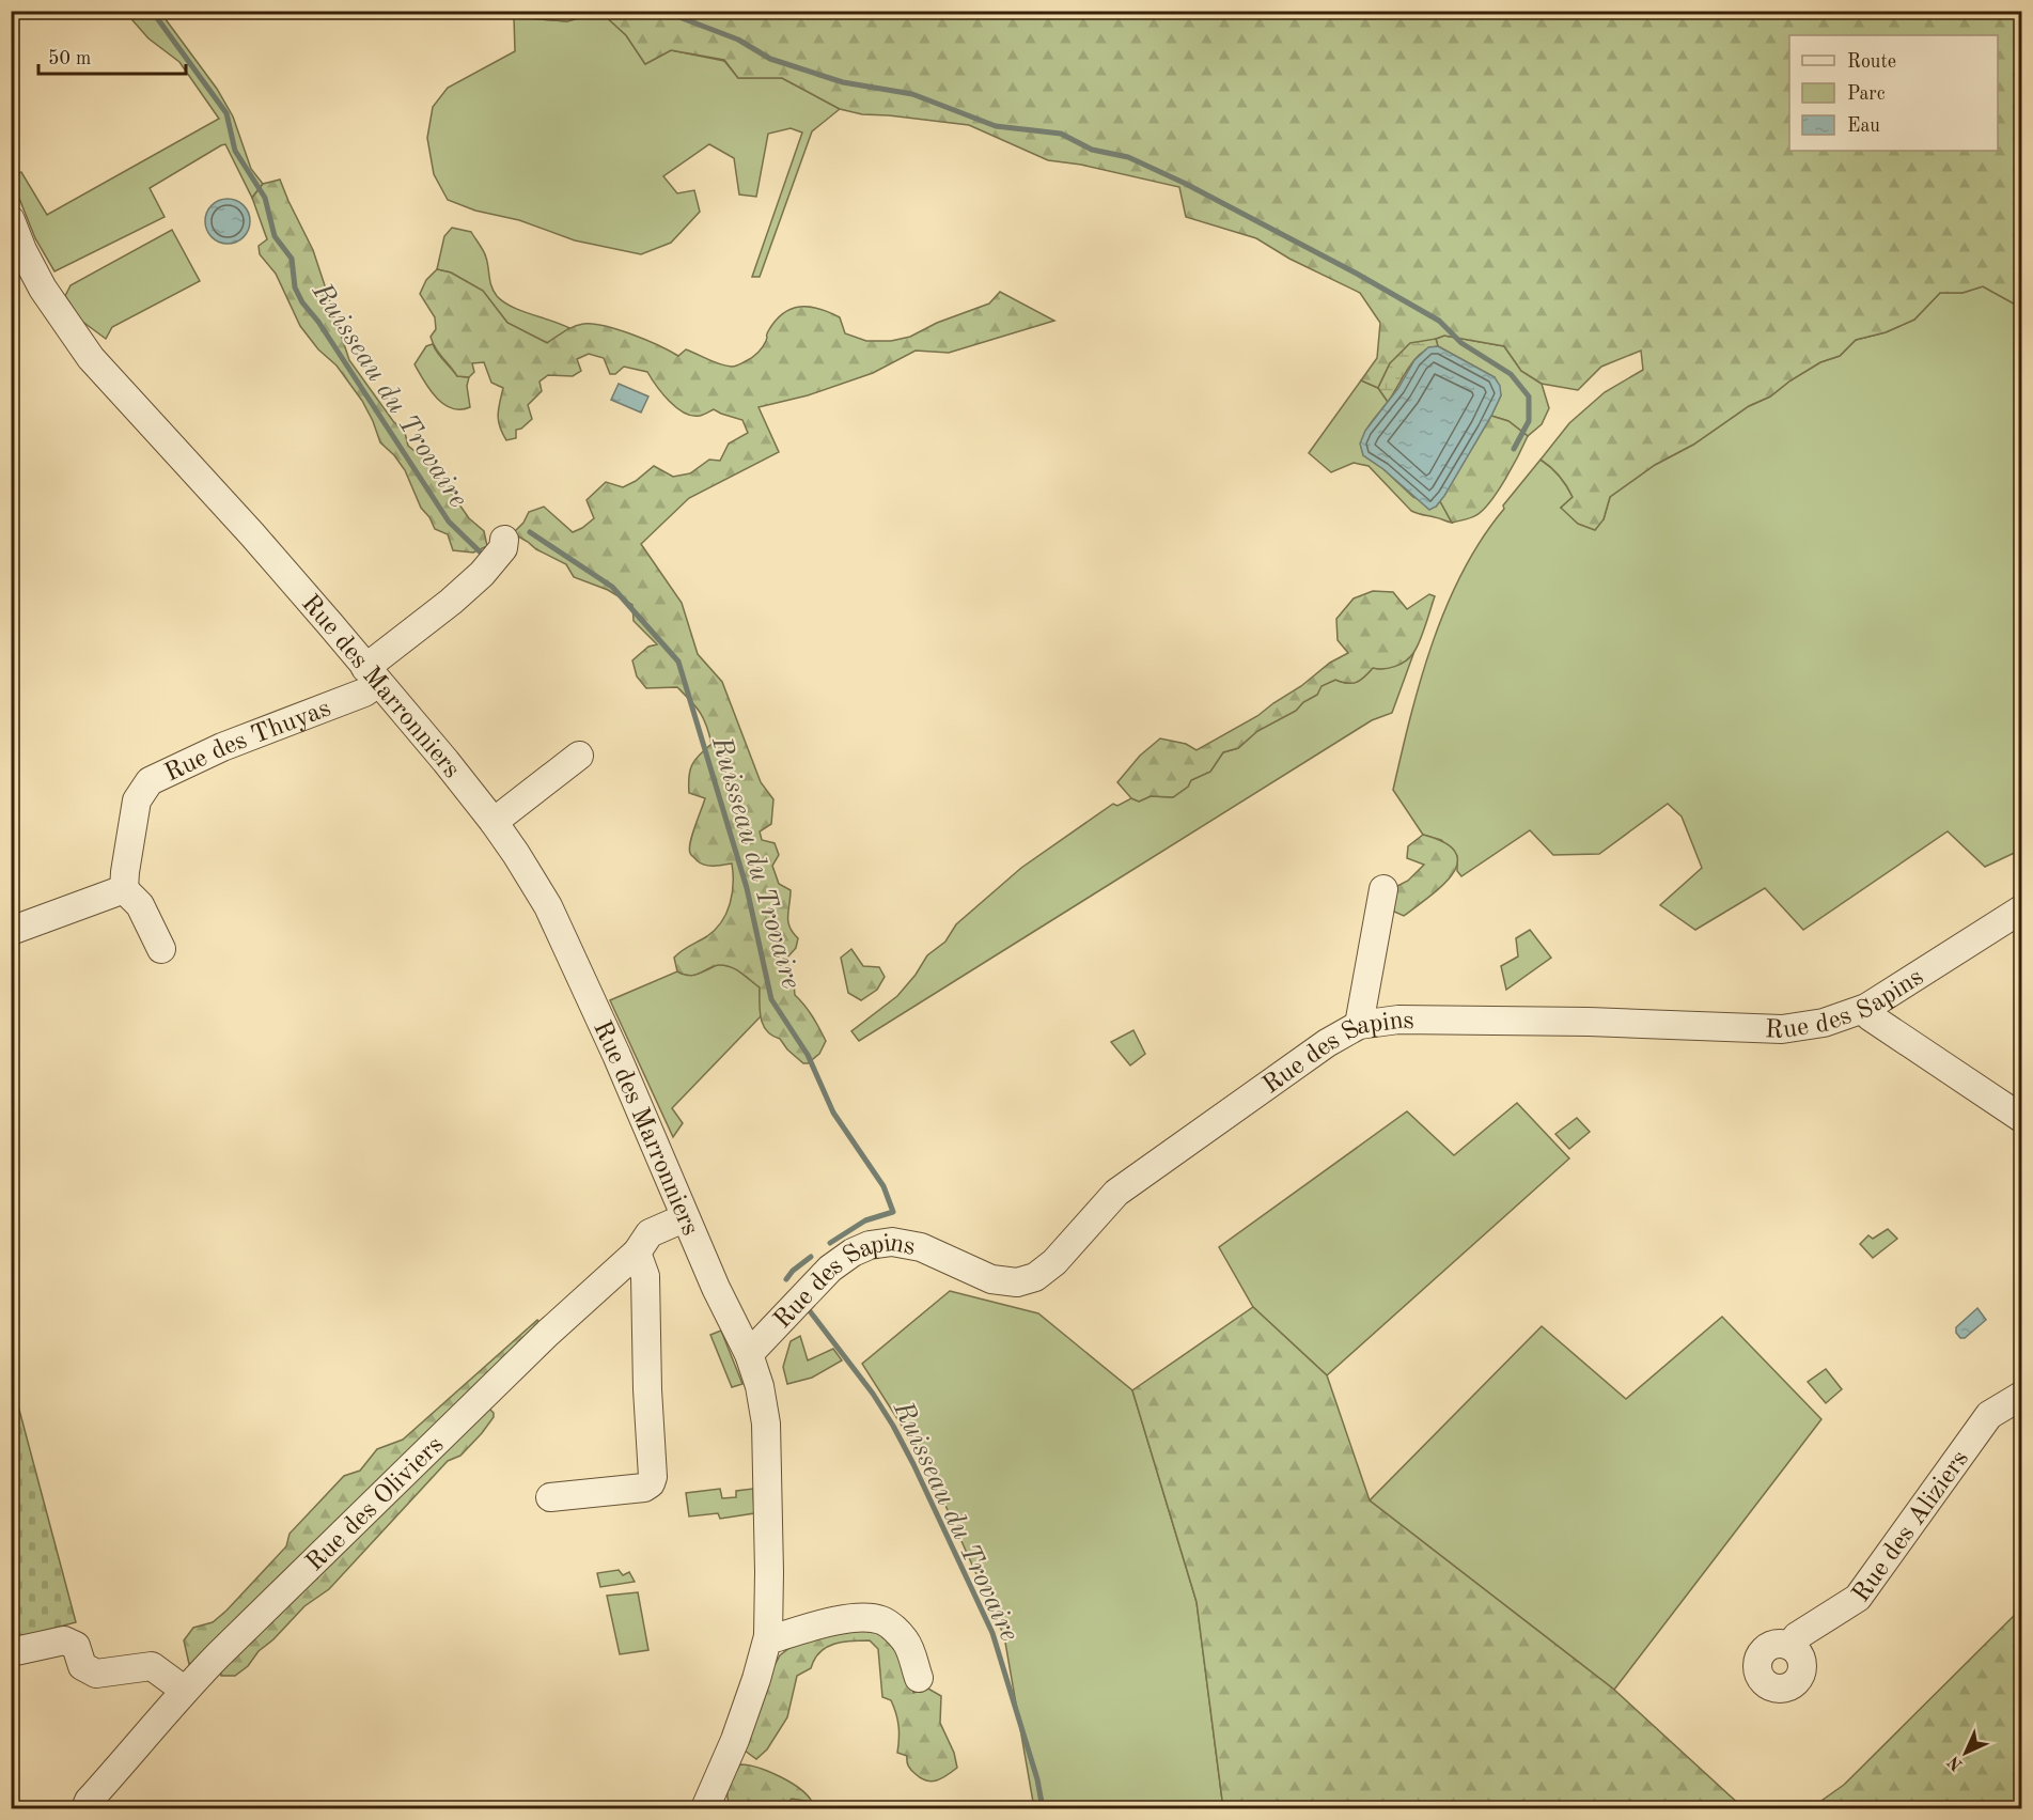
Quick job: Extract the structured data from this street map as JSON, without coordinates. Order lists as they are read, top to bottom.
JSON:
{
  "streets": {
    "street": [
      "Rue des Marronniers",
      "Rue des Thuyas",
      "Rue des Sapins",
      "Rue des Oliviers",
      "Rue des Aliziers"
    ]
  },
  "crossings": [
    ["Rue des Marronniers", "Rue des Thuyas"],
    ["Rue des Marronniers", "Rue des Sapins"],
    ["Rue des Marronniers", "Rue des Oliviers"]
  ],
  "water": ["Ruisseau du Trovaire"],
  "legend": ["Route", "Parc", "Eau"],
  "scale_bar": "50 m",
  "north": "bottom left"
}
